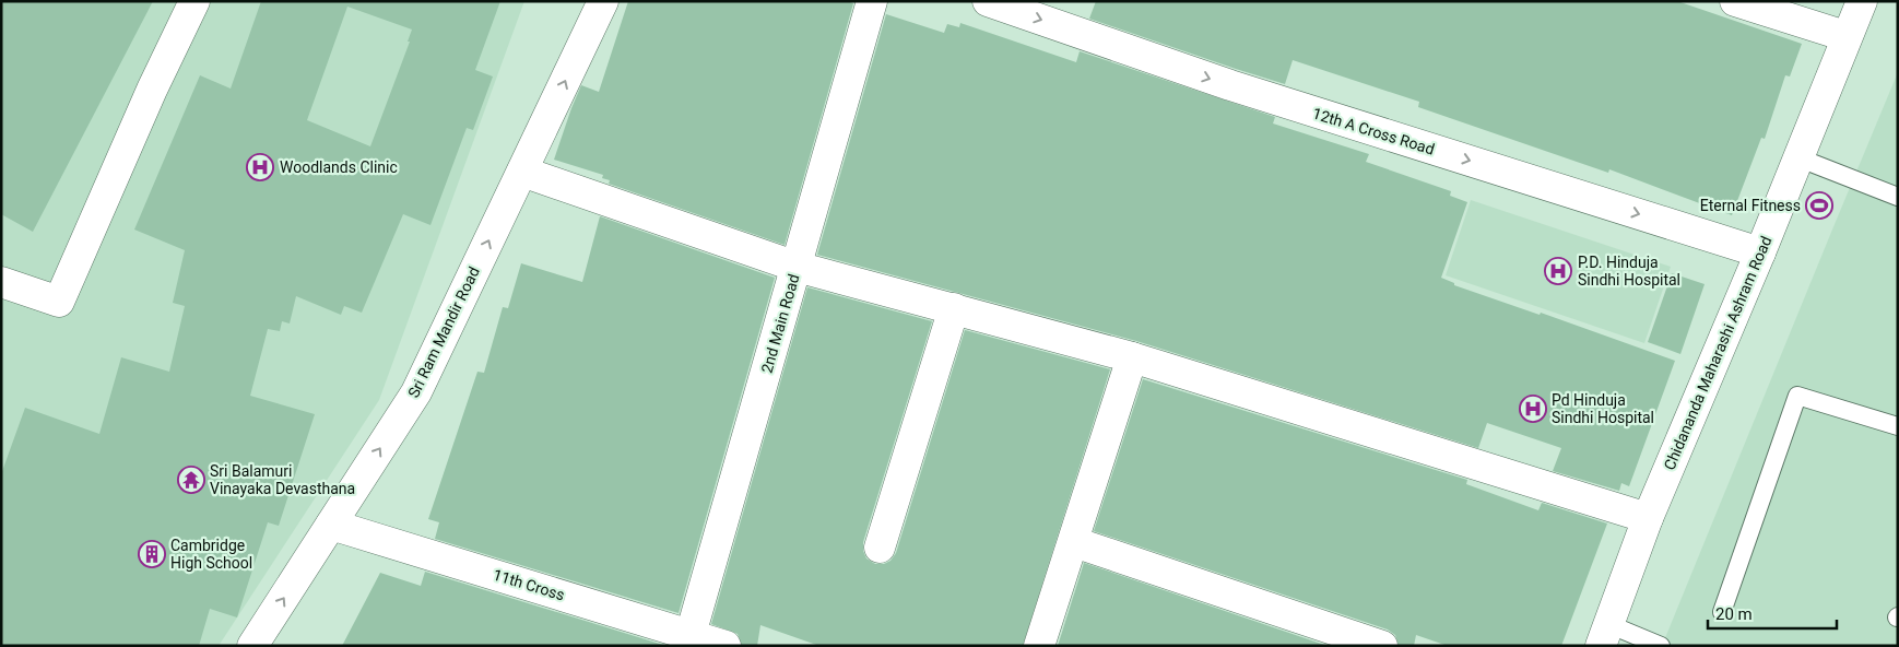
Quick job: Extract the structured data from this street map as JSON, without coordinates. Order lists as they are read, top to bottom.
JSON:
{
  "streets": {
    "street": [
      "12th A Cross Road",
      "2nd Main Road",
      "Sri Ram Mandir Road",
      "Chidananda Maharashi Ashram Road",
      "11th Cross"
    ]
  },
  "crossings": [
    ["12th A Cross Road", "Chidananda Maharashi Ashram Road"],
    ["2nd Main Road", "11th Cross"],
    ["Sri Ram Mandir Road", "11th Cross"]
  ],
  "one_way": ["12th A Cross Road", "Sri Ram Mandir Road"],
  "places": {
    "hospital": ["Woodlands Clinic", "P.D. Hinduja Sindhi Hospital", "Pd Hinduja Sindhi Hospital"],
    "sports": ["Eternal Fitness"],
    "temple": ["Sri Balamuri Vinayaka Devasthana"],
    "building": ["Cambridge High School"]
  },
  "scale_bar": "20 m"
}
